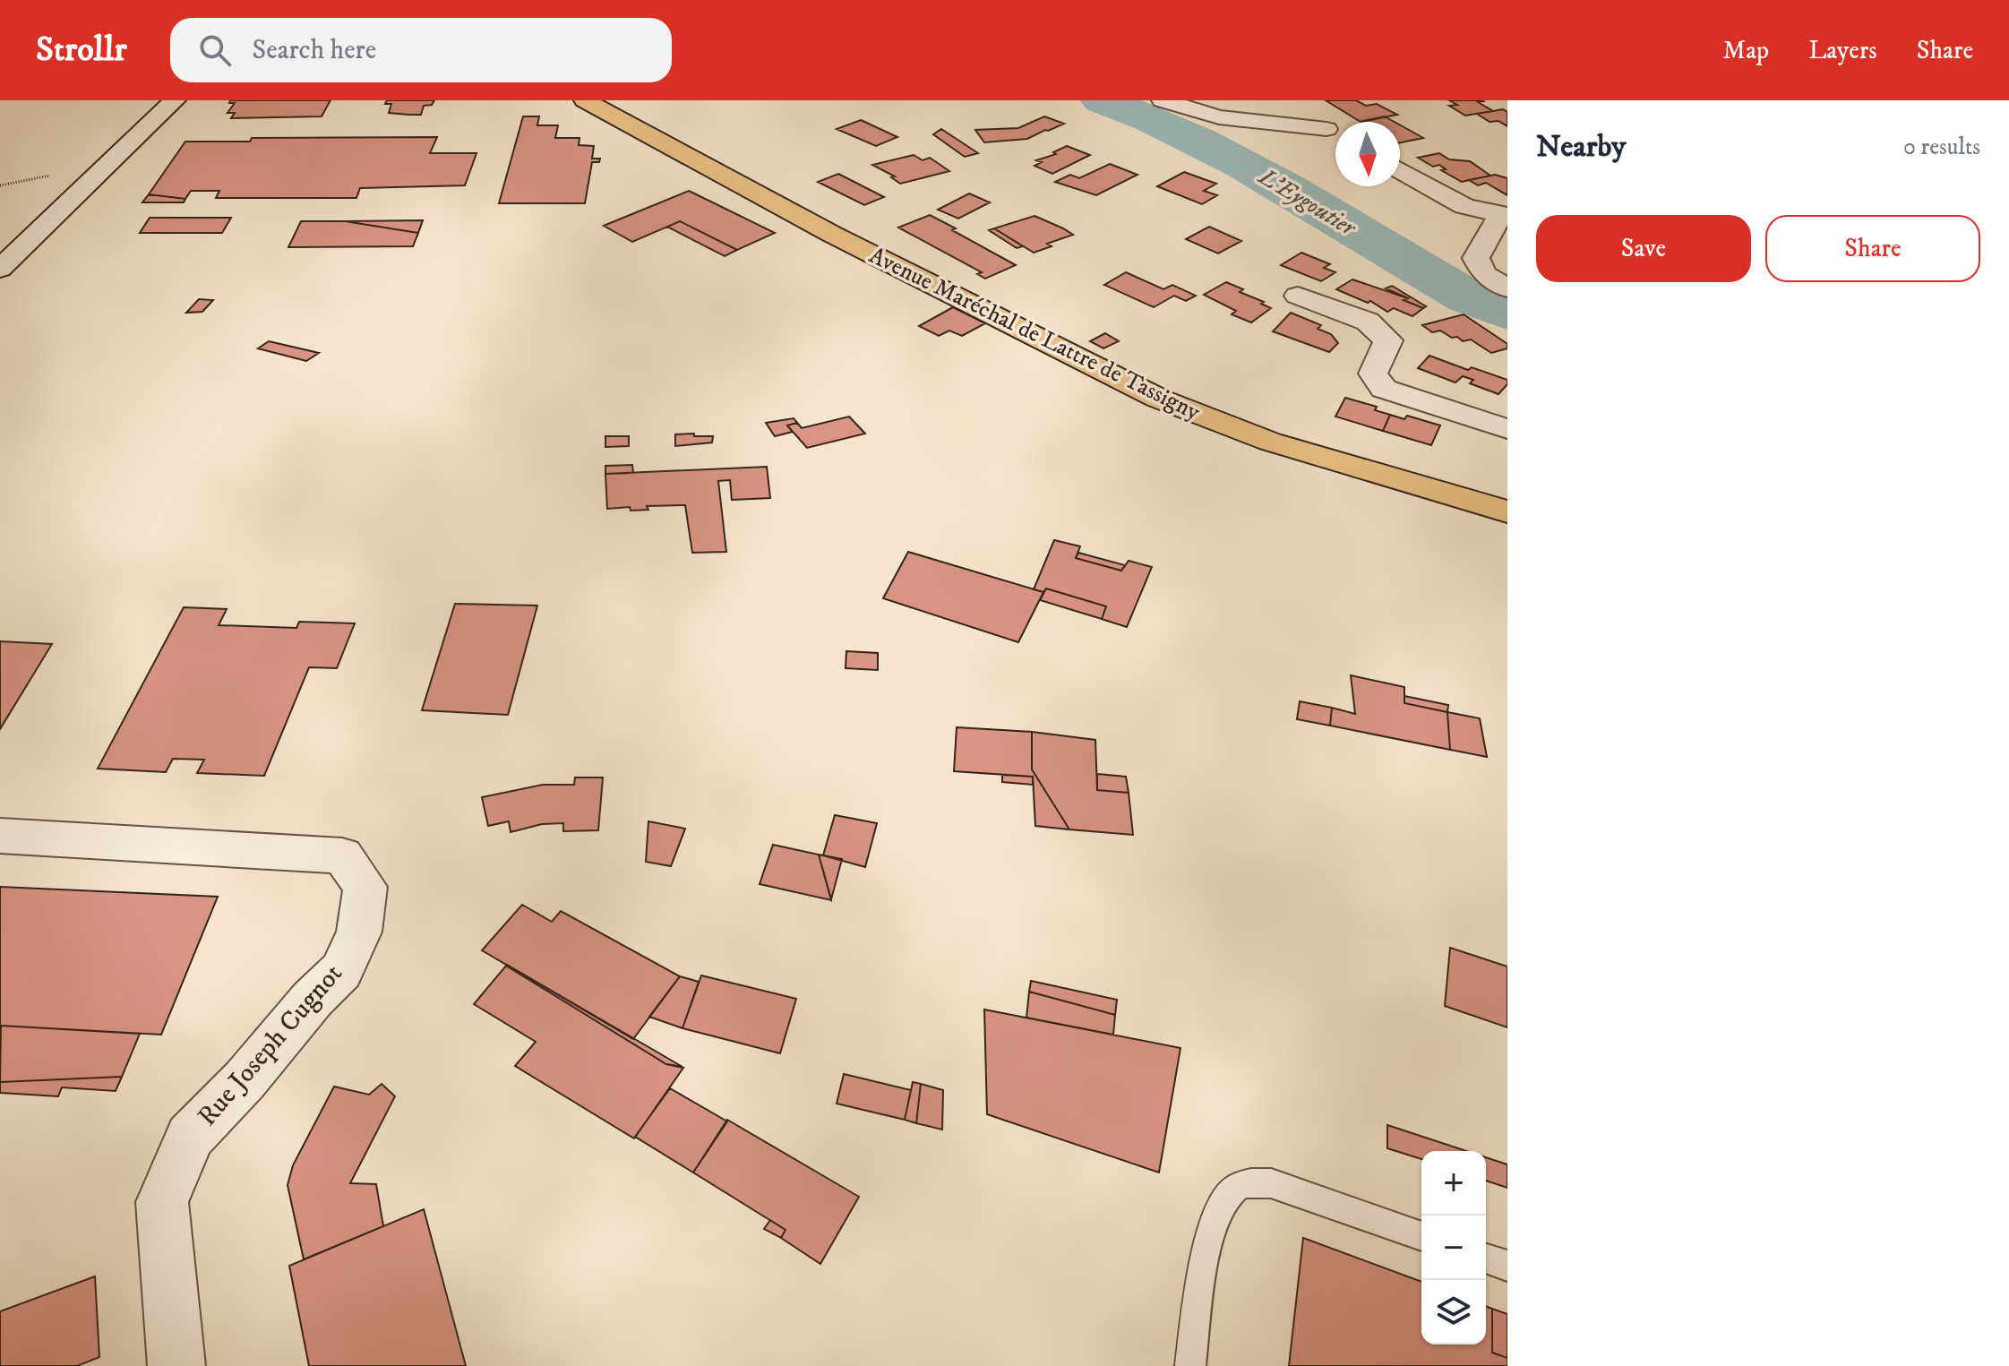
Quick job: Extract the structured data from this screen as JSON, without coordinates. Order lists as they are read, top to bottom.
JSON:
{
  "streets": {
    "main road": ["Avenue Maréchal de Lattre de Tassigny"],
    "street": ["Rue Joseph Cugnot"]
  },
  "water": ["L'Eygoutier"],
  "north": "bottom",
  "page": {
    "header": "Strollr",
    "search": "Search here",
    "nav": ["Map", "Layers", "Share"],
    "heading": ["Nearby", "0 results"],
    "buttons": ["Save", "Share"],
    "map_buttons": ["+", "−"]
  }
}
